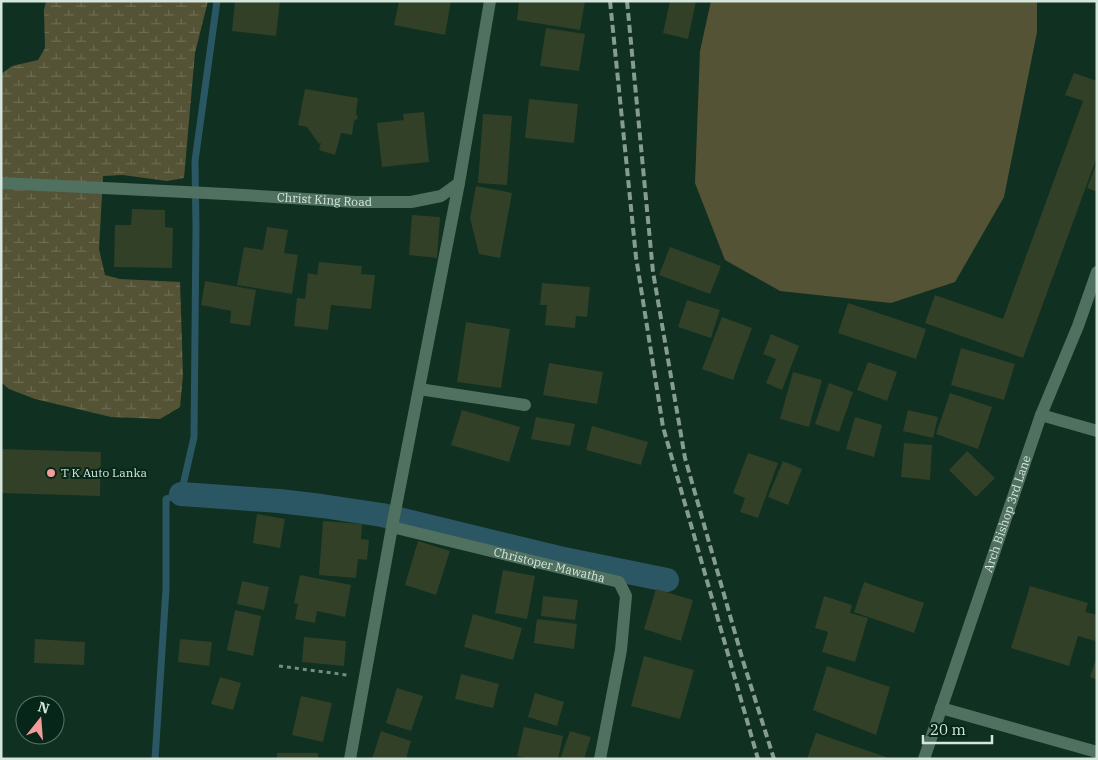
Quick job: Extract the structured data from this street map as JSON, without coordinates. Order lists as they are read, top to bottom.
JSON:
{
  "streets": {
    "street": ["Christ King Road", "Arch Bishop 3rd Lane", "Christoper Mawatha"]
  },
  "places": ["T K Auto Lanka"],
  "scale_bar": "20 m",
  "north": "top"
}
